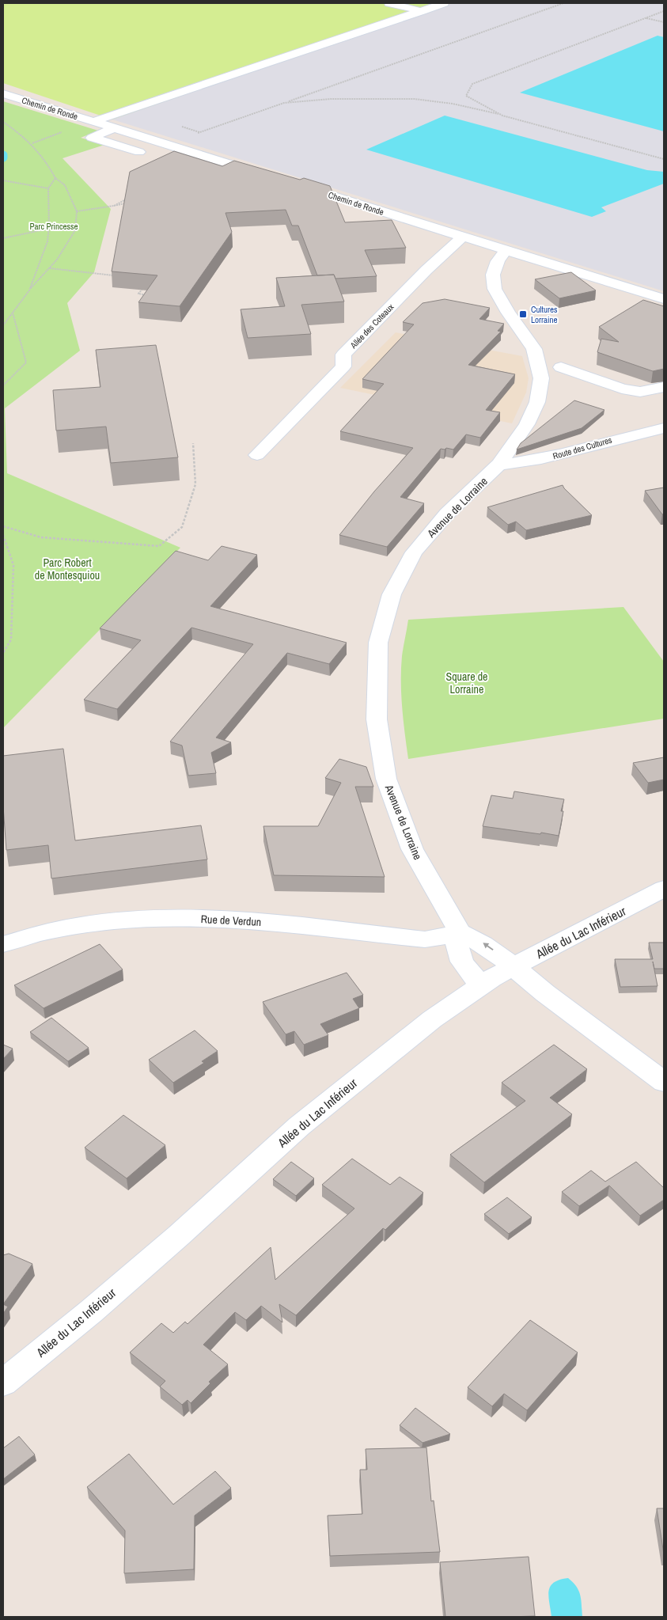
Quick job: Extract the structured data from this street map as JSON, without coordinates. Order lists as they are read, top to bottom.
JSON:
{
  "streets": {
    "street": [
      "Chemin de Ronde",
      "Allée des Coteaux",
      "Route des Cultures",
      "Avenue de Lorraine",
      "Rue de Verdun",
      "Allée du Lac Inférieur"
    ]
  },
  "crossings": [
    ["Chemin de Ronde", "Allée des Coteaux"],
    ["Chemin de Ronde", "Avenue de Lorraine"],
    ["Route des Cultures", "Avenue de Lorraine"],
    ["Avenue de Lorraine", "Rue de Verdun"]
  ],
  "parks": ["Parc Princesse", "Parc Robert de Montesquiou", "Square de Lorraine"],
  "places": {
    "transit": ["Cultures Lorraine"]
  }
}
